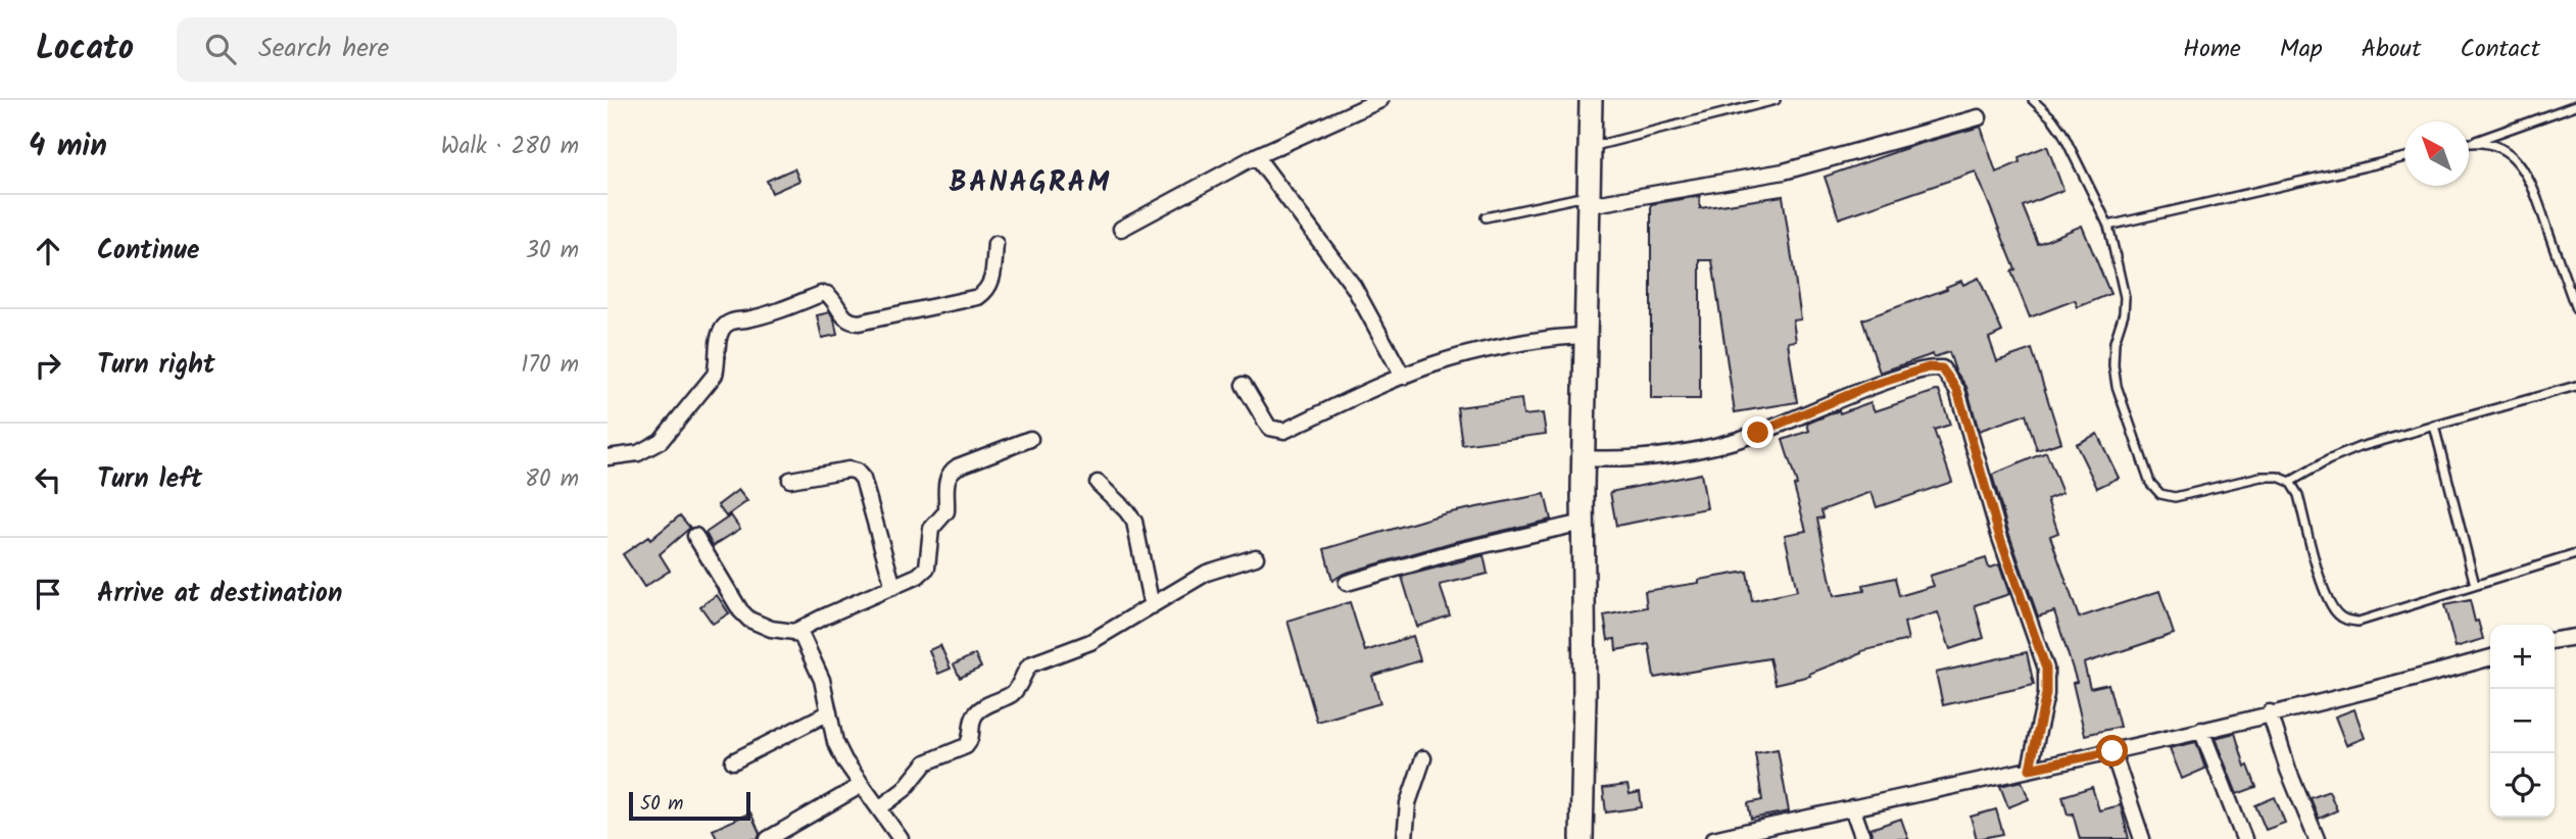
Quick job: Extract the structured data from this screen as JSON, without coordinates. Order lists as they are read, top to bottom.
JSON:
{
  "districts": ["BANAGRAM"],
  "scale_bar": "50 m",
  "north": "top left",
  "page": {
    "header": "Locato",
    "search": "Search here",
    "nav": [
      "Home",
      "Map",
      "About",
      "Contact"
    ],
    "heading": ["4 min", "Walk · 280 m"],
    "list": [
      ["Continue", "30 m"],
      ["Turn right", "170 m"],
      ["Turn left", "80 m"],
      "Arrive at destination"
    ],
    "map_buttons": ["+", "−"],
    "scale": "50 m"
  }
}
